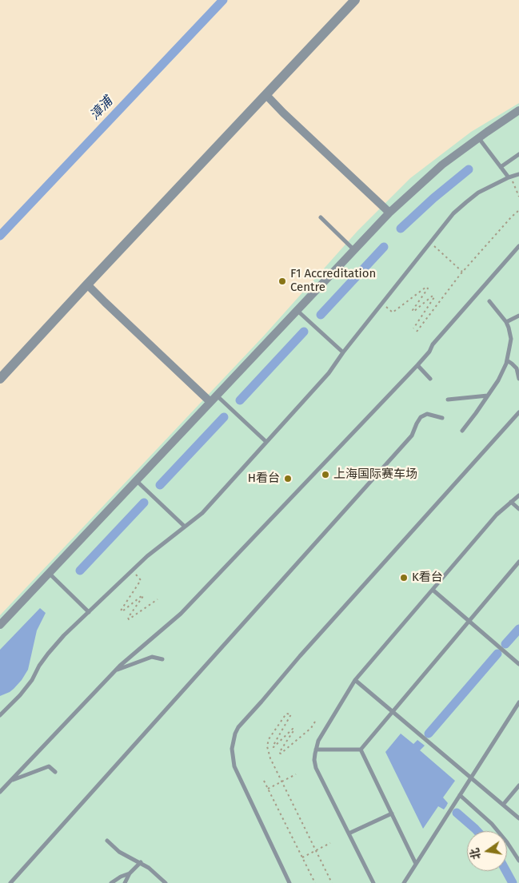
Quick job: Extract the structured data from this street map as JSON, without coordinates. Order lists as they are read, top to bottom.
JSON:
{
  "water": ["漳浦"],
  "places": [
    "F1 Accreditation Centre",
    "上海国际赛车场",
    "H看台",
    "K看台"
  ],
  "north": "left"
}
